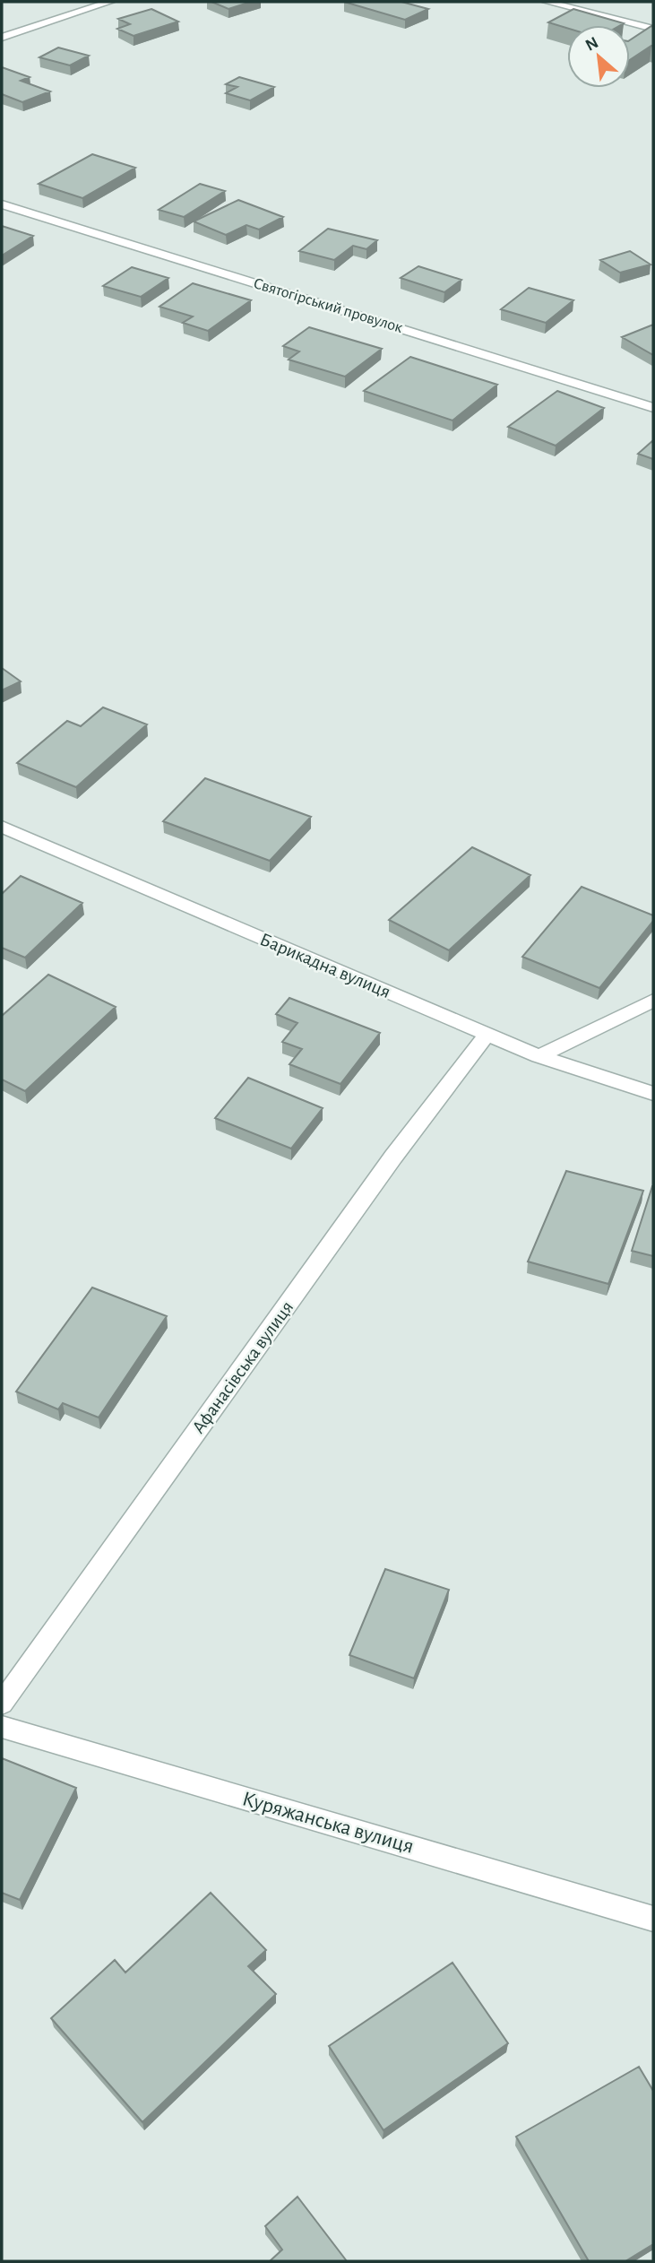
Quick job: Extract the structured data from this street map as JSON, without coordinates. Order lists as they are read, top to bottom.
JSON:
{
  "streets": {
    "street": [
      "Святогірський провулок",
      "Барикадна вулиця",
      "Афанасівська вулиця",
      "Куряжанська вулиця"
    ]
  },
  "crossings": [
    ["Барикадна вулиця", "Афанасівська вулиця"]
  ],
  "north": "top left"
}
